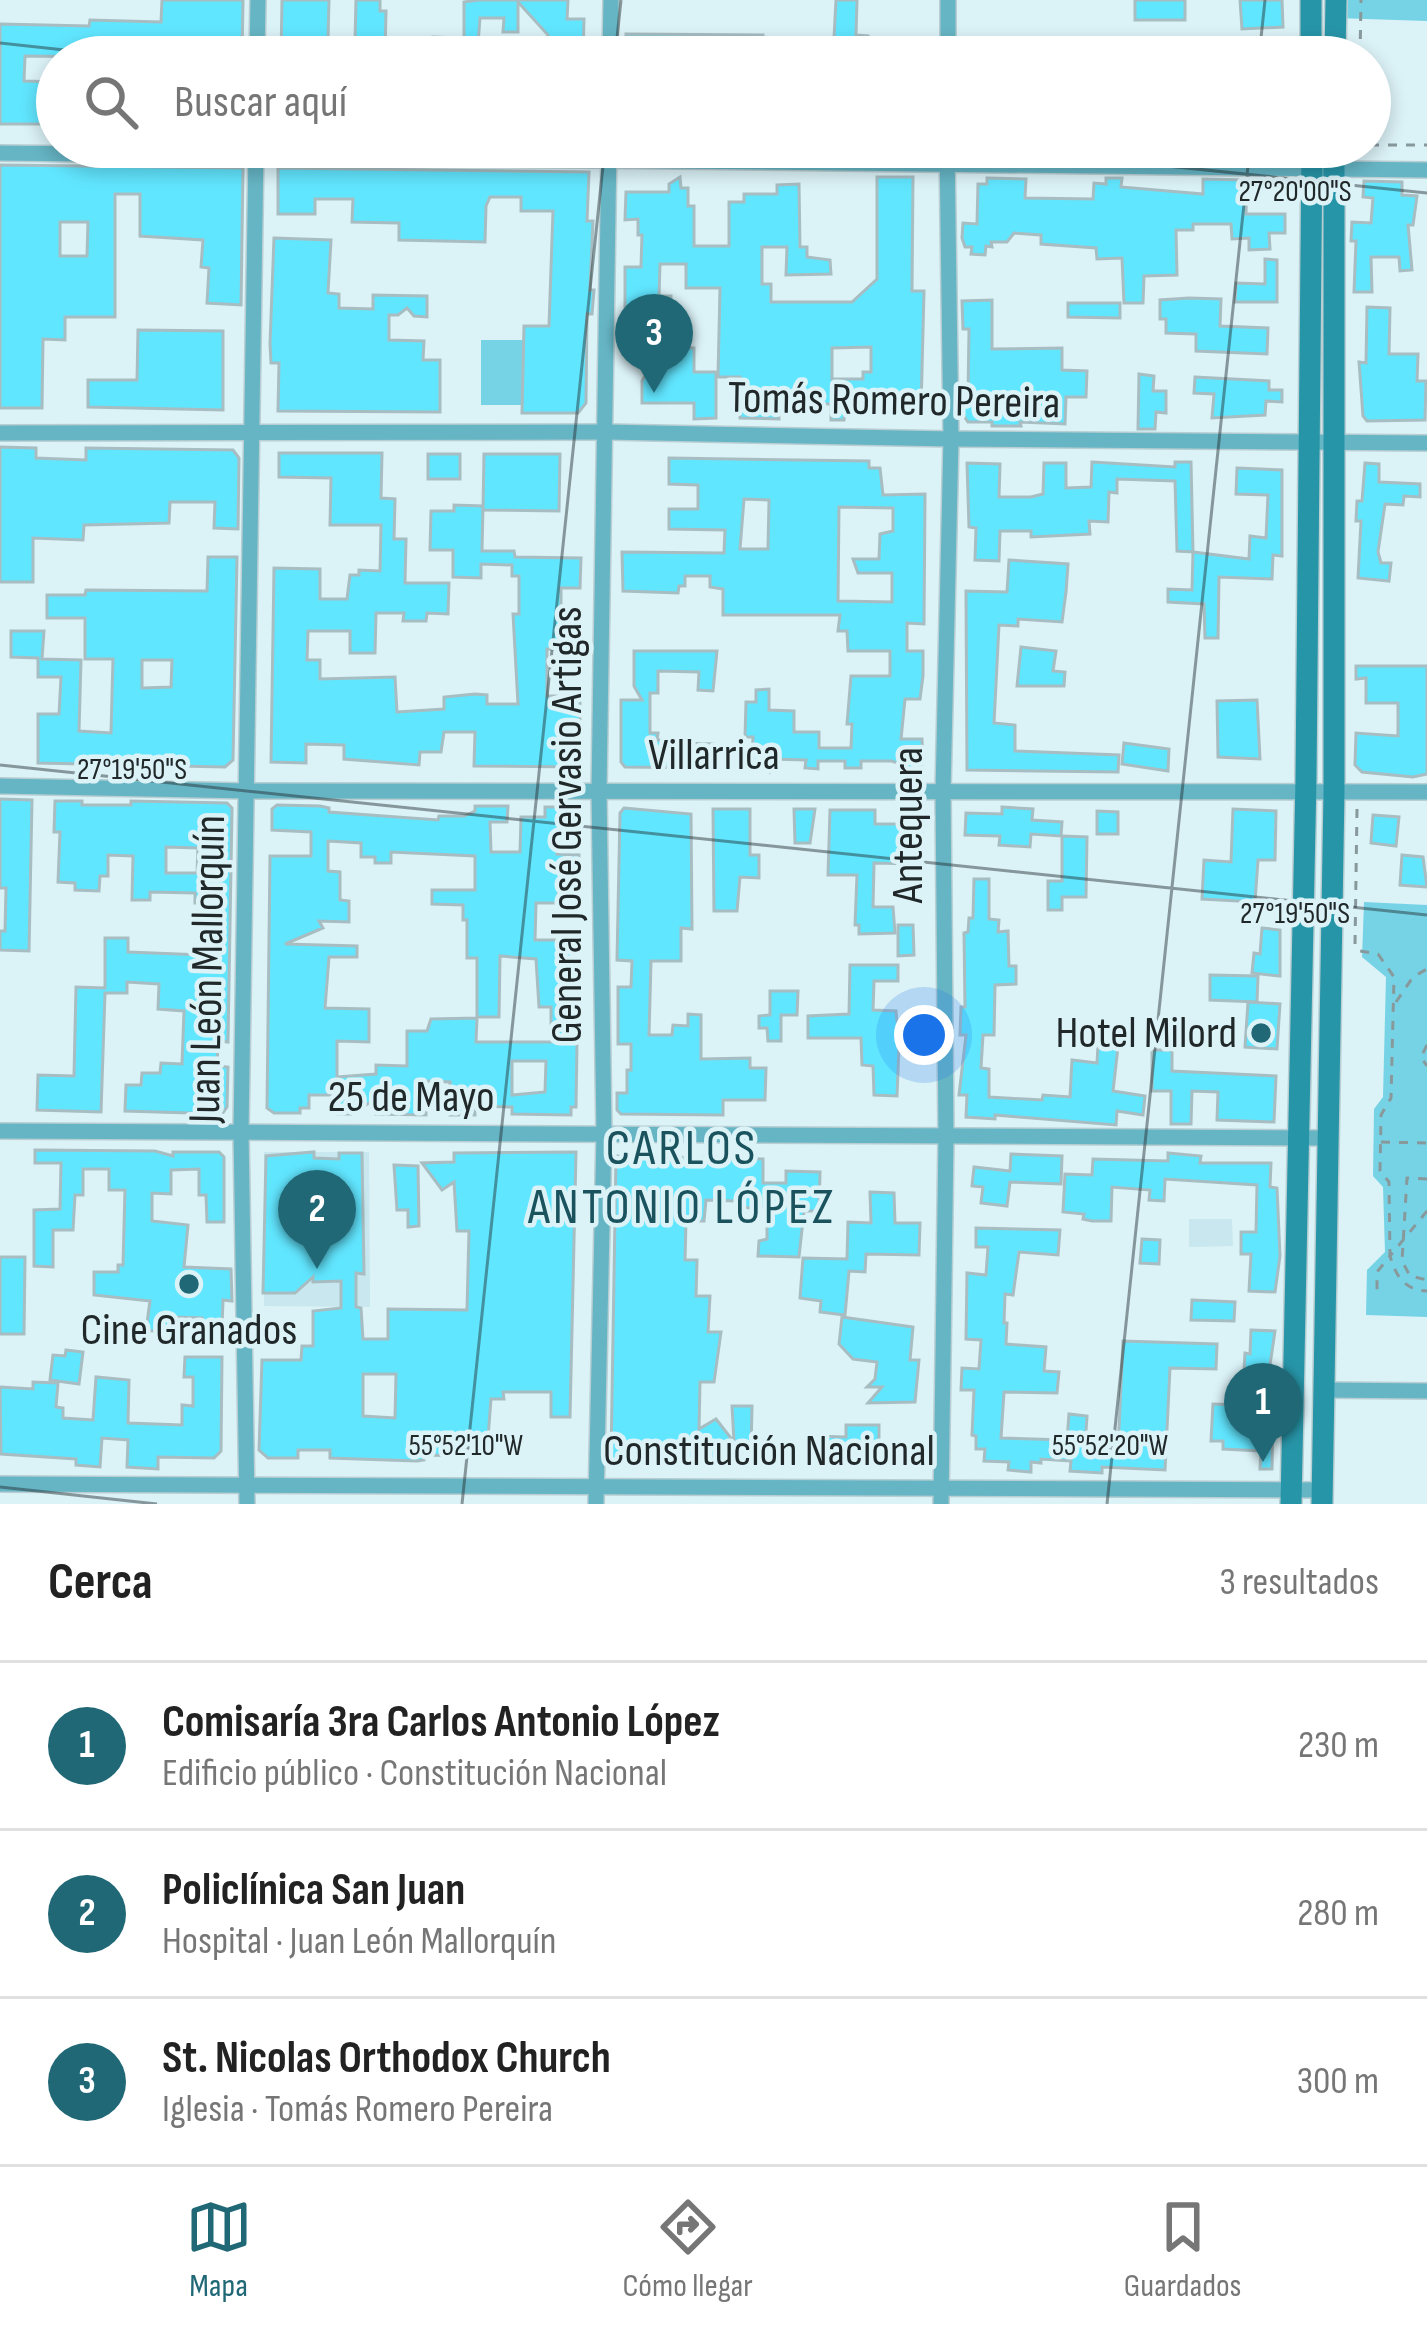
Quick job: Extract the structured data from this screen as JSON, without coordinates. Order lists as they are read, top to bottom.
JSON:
{
  "streets": {
    "street": [
      "Tomás Romero Pereira",
      "Villarrica",
      "General José Gervasio Artigas",
      "Antequera",
      "Juan León Mallorquín",
      "25 de Mayo",
      "Constitución Nacional"
    ]
  },
  "crossings": [
    ["Tomás Romero Pereira", "General José Gervasio Artigas"],
    ["Tomás Romero Pereira", "Antequera"],
    ["Tomás Romero Pereira", "Juan León Mallorquín"],
    ["Villarrica", "General José Gervasio Artigas"],
    ["Villarrica", "Antequera"],
    ["Villarrica", "Juan León Mallorquín"],
    ["General José Gervasio Artigas", "25 de Mayo"],
    ["General José Gervasio Artigas", "Constitución Nacional"],
    ["Antequera", "25 de Mayo"],
    ["Antequera", "Constitución Nacional"],
    ["Juan León Mallorquín", "25 de Mayo"],
    ["Juan León Mallorquín", "Constitución Nacional"]
  ],
  "districts": ["CARLOS ANTONIO LÓPEZ"],
  "places": ["Hotel Milord", "Cine Granados"],
  "page": {
    "search": "Buscar aquí",
    "pins": ["3", "2", "1"],
    "heading": ["Cerca", "3 resultados"],
    "list": [
      {
        "mark": "1",
        "name": "Comisaría 3ra Carlos Antonio López",
        "note": "Edificio público · Constitución Nacional",
        "value": "230 m"
      },
      {
        "mark": "2",
        "name": "Policlínica San Juan",
        "note": "Hospital · Juan León Mallorquín",
        "value": "280 m"
      },
      {
        "mark": "3",
        "name": "St. Nicolas Orthodox Church",
        "note": "Iglesia · Tomás Romero Pereira",
        "value": "300 m"
      }
    ],
    "nav": ["Mapa", "Cómo llegar", "Guardados"]
  },
  "coordinates": [
    "27°20'00\"S",
    "27°19'50\"S",
    "55°52'10\"W",
    "55°52'20\"W"
  ]
}
